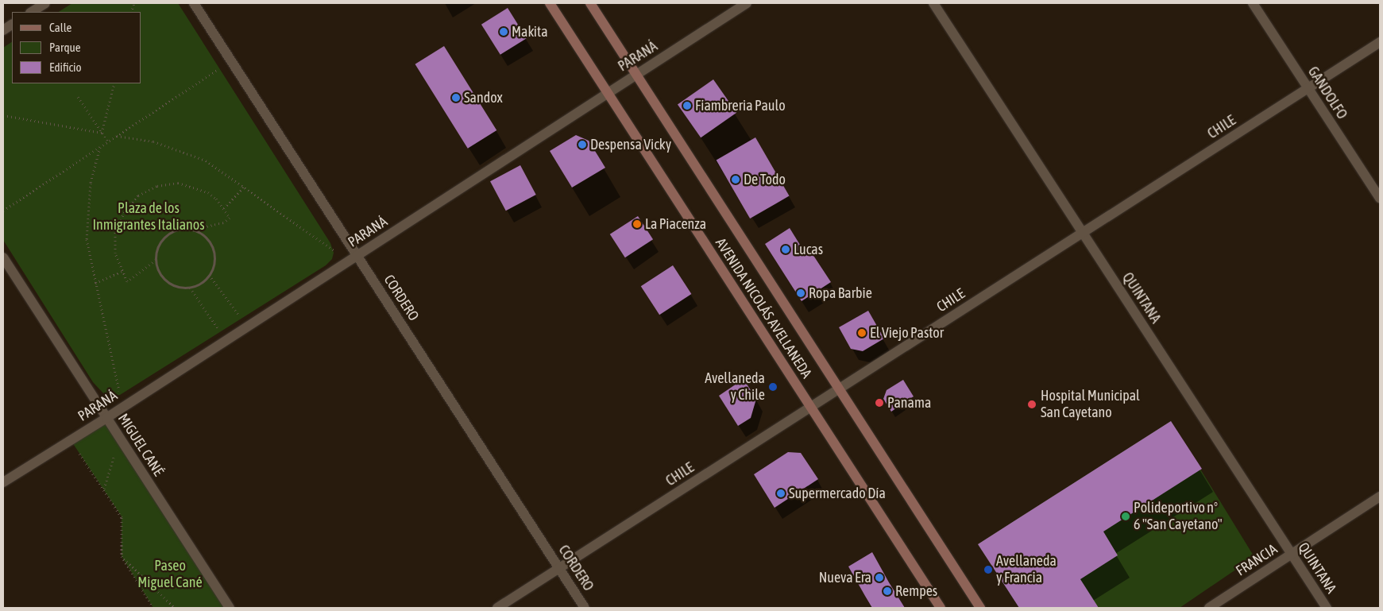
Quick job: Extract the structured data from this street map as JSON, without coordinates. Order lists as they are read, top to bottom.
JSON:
{
  "streets": {
    "main road": ["AVENIDA NICOLÁS AVELLANEDA"],
    "street": [
      "PARANÁ",
      "GANDOLFO",
      "CHILE",
      "CORDERO",
      "QUINTANA",
      "MIGUEL CANÉ",
      "FRANCIA"
    ]
  },
  "crossings": [
    ["PARANÁ", "CORDERO"],
    ["PARANÁ", "AVENIDA NICOLÁS AVELLANEDA"],
    ["PARANÁ", "MIGUEL CANÉ"],
    ["GANDOLFO", "CHILE"],
    ["CHILE", "CORDERO"],
    ["CHILE", "QUINTANA"],
    ["CHILE", "AVENIDA NICOLÁS AVELLANEDA"],
    ["QUINTANA", "FRANCIA"]
  ],
  "parks": ["Plaza de los Inmigrantes Italianos", "Paseo Miguel Cané"],
  "places": [
    "Makita",
    "Sandox",
    "Fiambreria Paulo",
    "Despensa Vicky",
    "De Todo",
    "La Piacenza",
    "Lucas",
    "Ropa Barbie",
    "El Viejo Pastor",
    "Avellaneda y Chile",
    "Panama",
    "Hospital Municipal San Cayetano",
    "Supermercado Día",
    "Polideportivo nº 6 \"San Cayetano\"",
    "Avellaneda y Francia",
    "Nueva Era",
    "Rempes"
  ],
  "legend": ["Calle", "Parque", "Edificio"]
}
